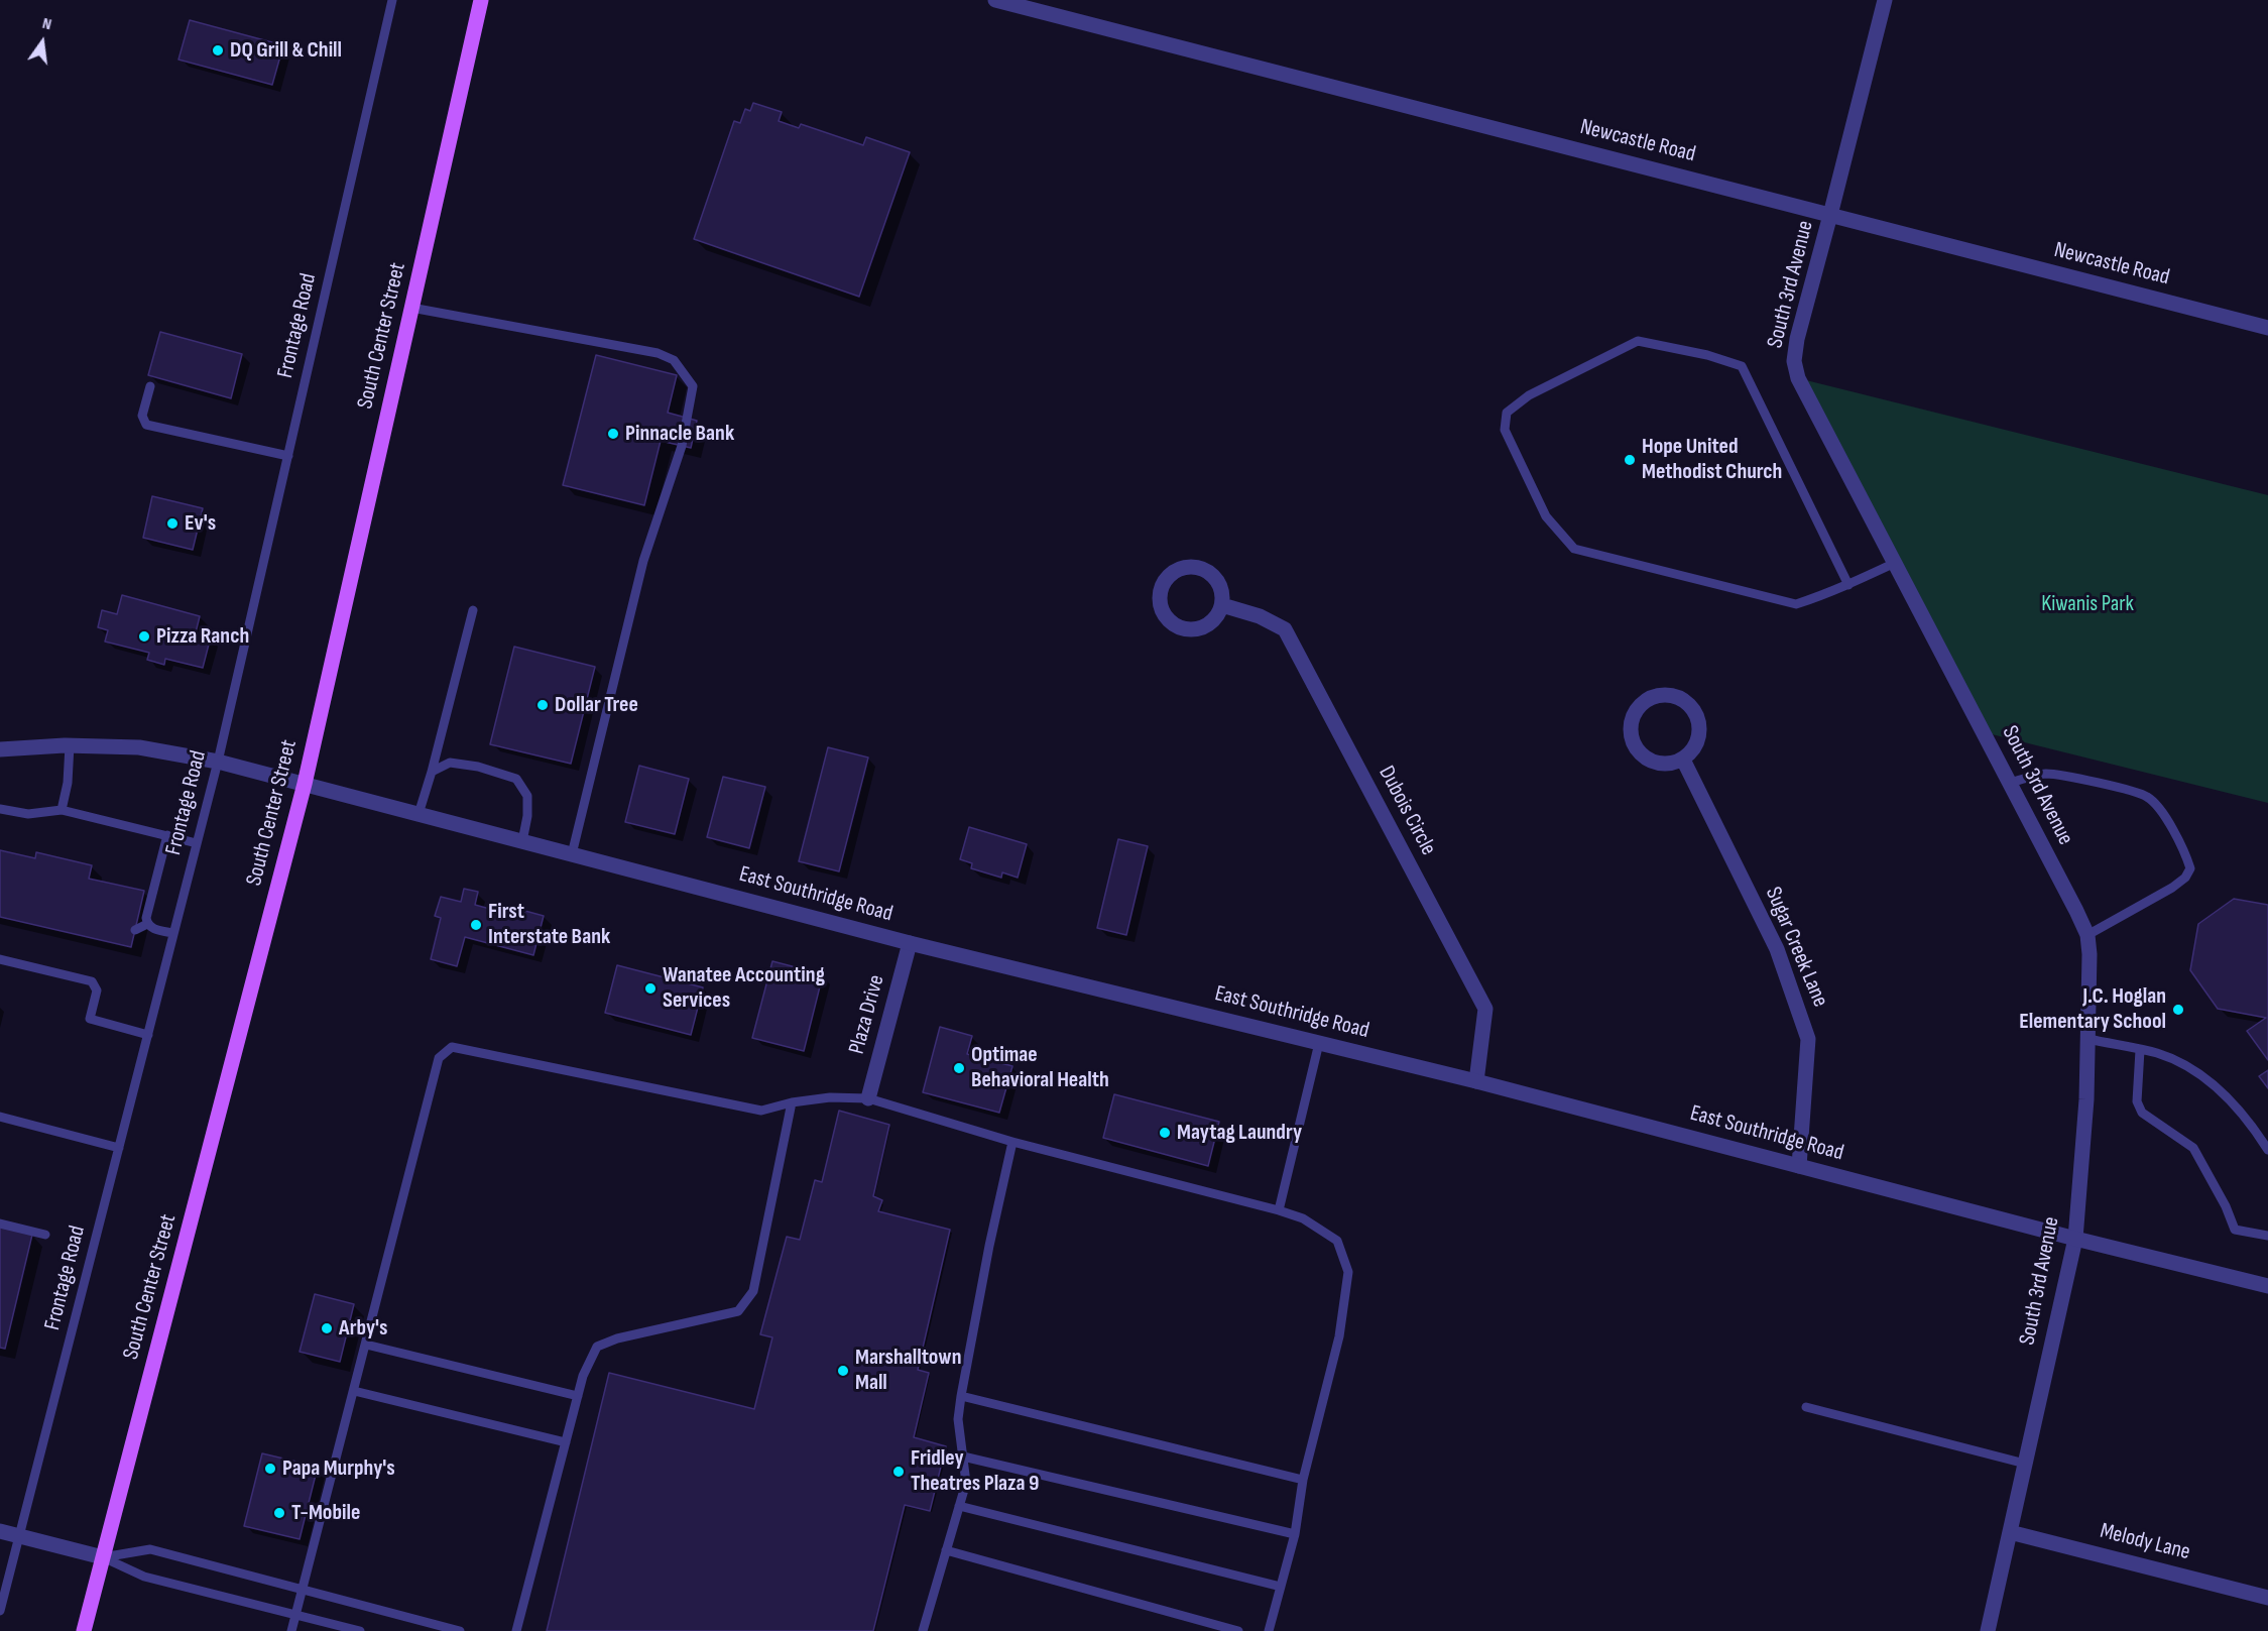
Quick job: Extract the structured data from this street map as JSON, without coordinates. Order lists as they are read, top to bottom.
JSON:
{
  "streets": {
    "main road": ["South Center Street"],
    "street": [
      "Newcastle Road",
      "South 3rd Avenue",
      "Dubois Circle",
      "East Southridge Road",
      "Sugar Creek Lane",
      "Plaza Drive",
      "Melody Lane"
    ],
    "lane": ["Frontage Road"]
  },
  "crossings": [
    ["Newcastle Road", "South 3rd Avenue"],
    ["South 3rd Avenue", "East Southridge Road"],
    ["South 3rd Avenue", "Melody Lane"],
    ["Frontage Road", "East Southridge Road"],
    ["South Center Street", "East Southridge Road"],
    ["Dubois Circle", "East Southridge Road"],
    ["East Southridge Road", "Sugar Creek Lane"],
    ["East Southridge Road", "Plaza Drive"]
  ],
  "parks": ["Kiwanis Park"],
  "places": [
    "DQ Grill & Chill",
    "Pinnacle Bank",
    "Hope United Methodist Church",
    "Ev's",
    "Pizza Ranch",
    "Dollar Tree",
    "First Interstate Bank",
    "Wanatee Accounting Services",
    "J.C. Hoglan Elementary School",
    "Optimae Behavioral Health",
    "Maytag Laundry",
    "Arby's",
    "Marshalltown Mall",
    "Papa Murphy's",
    "Fridley Theatres Plaza 9",
    "T-Mobile"
  ],
  "north": "top"
}
